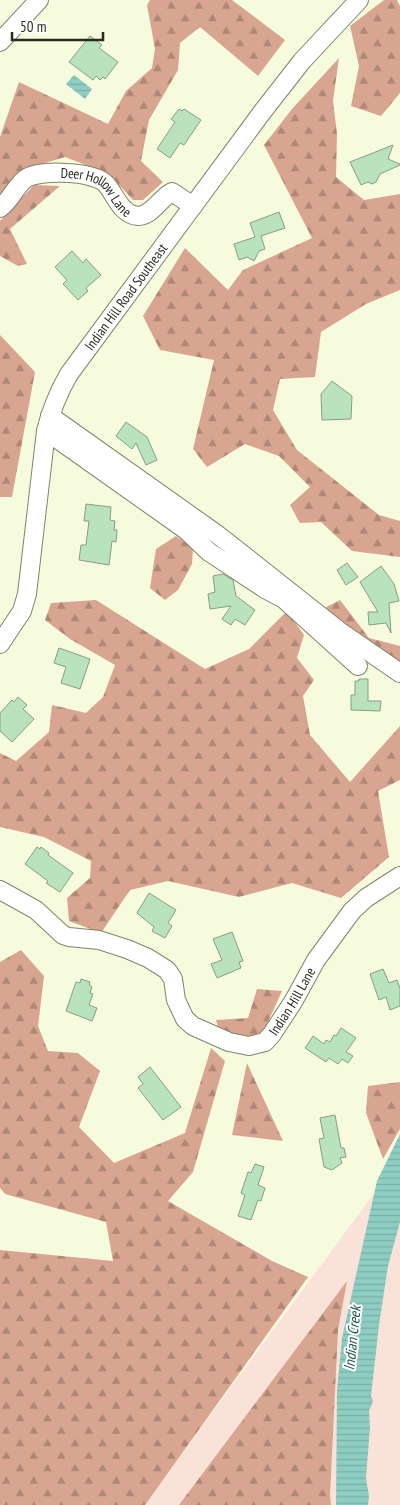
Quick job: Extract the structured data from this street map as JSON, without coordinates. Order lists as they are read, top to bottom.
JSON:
{
  "streets": {
    "street": ["Deer Hollow Lane", "Indian Hill Road Southeast", "Indian Hill Lane"]
  },
  "crossings": [
    ["Deer Hollow Lane", "Indian Hill Road Southeast"]
  ],
  "water": ["Indian Creek"],
  "scale_bar": "50 m"
}
